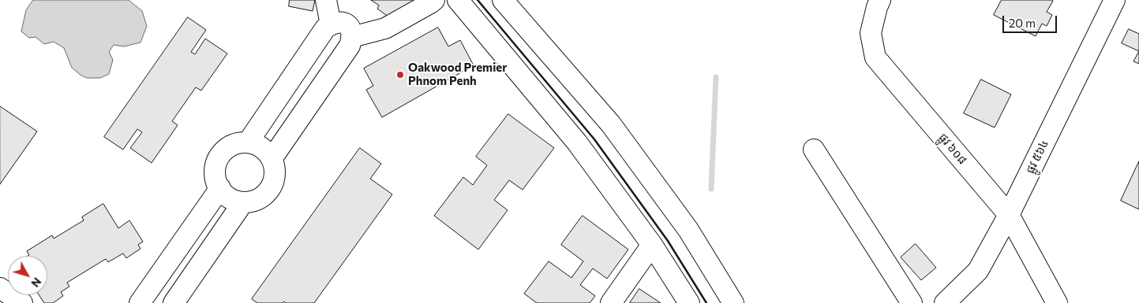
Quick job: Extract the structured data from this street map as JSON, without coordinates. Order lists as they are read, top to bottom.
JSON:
{
  "streets": {
    "street": ["ផ្លូវ ៦០៨", "ផ្លូវ ៥៦៤"]
  },
  "crossings": [
    ["ផ្លូវ ៦០៨", "ផ្លូវ ៥៦៤"]
  ],
  "places": ["Oakwood Premier Phnom Penh"],
  "scale_bar": "20 m",
  "north": "bottom right"
}
